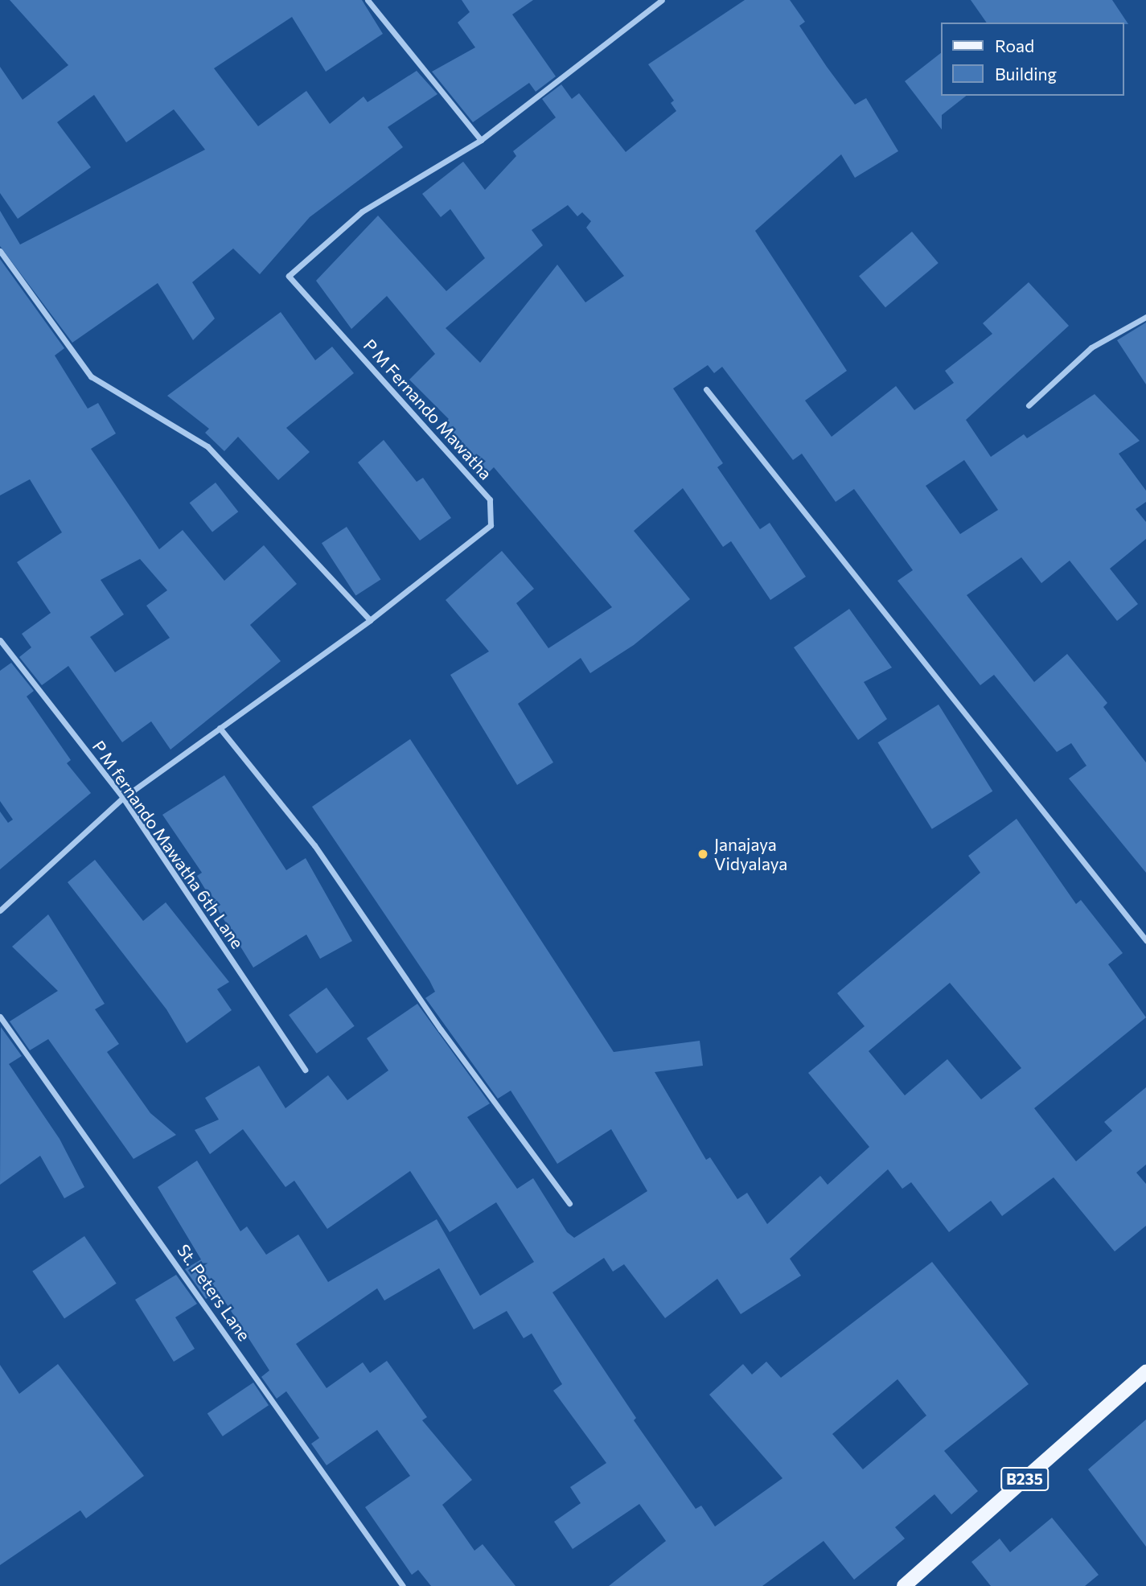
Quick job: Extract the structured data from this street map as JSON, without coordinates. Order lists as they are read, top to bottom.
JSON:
{
  "streets": {
    "main road": ["B235"],
    "street": ["P M Fernando Mawatha", "P M fernando Mawatha 6th Lane", "St. Peters Lane"]
  },
  "crossings": [
    ["P M Fernando Mawatha", "P M fernando Mawatha 6th Lane"]
  ],
  "places": ["Janajaya Vidyalaya"],
  "legend": ["Road", "Building"]
}
